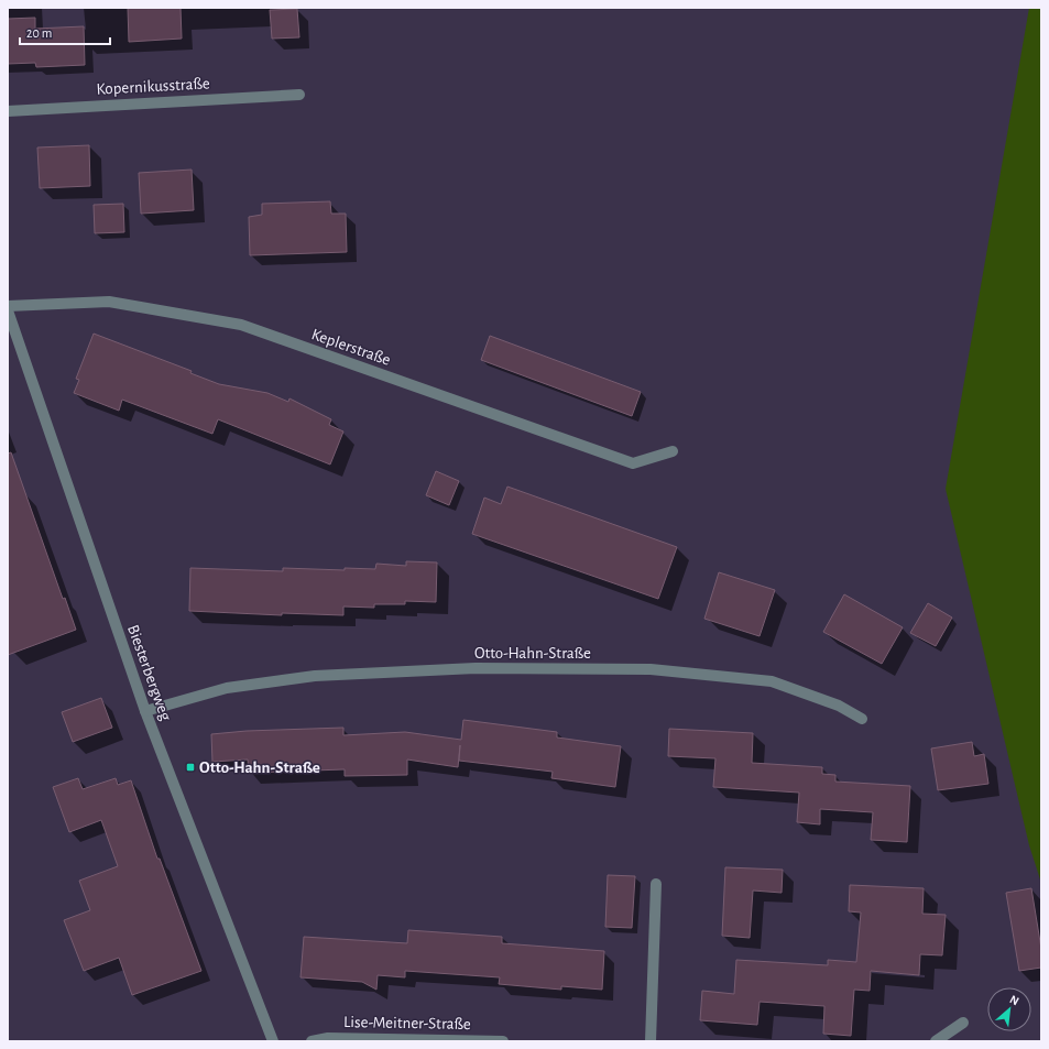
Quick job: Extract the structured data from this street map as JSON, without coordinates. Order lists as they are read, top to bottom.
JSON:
{
  "streets": {
    "street": [
      "Kopernikusstraße",
      "Keplerstraße",
      "Otto-Hahn-Straße",
      "Biesterbergweg",
      "Lise-Meitner-Straße"
    ]
  },
  "crossings": [
    ["Otto-Hahn-Straße", "Biesterbergweg"]
  ],
  "places": {
    "transit": ["Otto-Hahn-Straße"]
  },
  "scale_bar": "20 m",
  "north": "top right"
}
